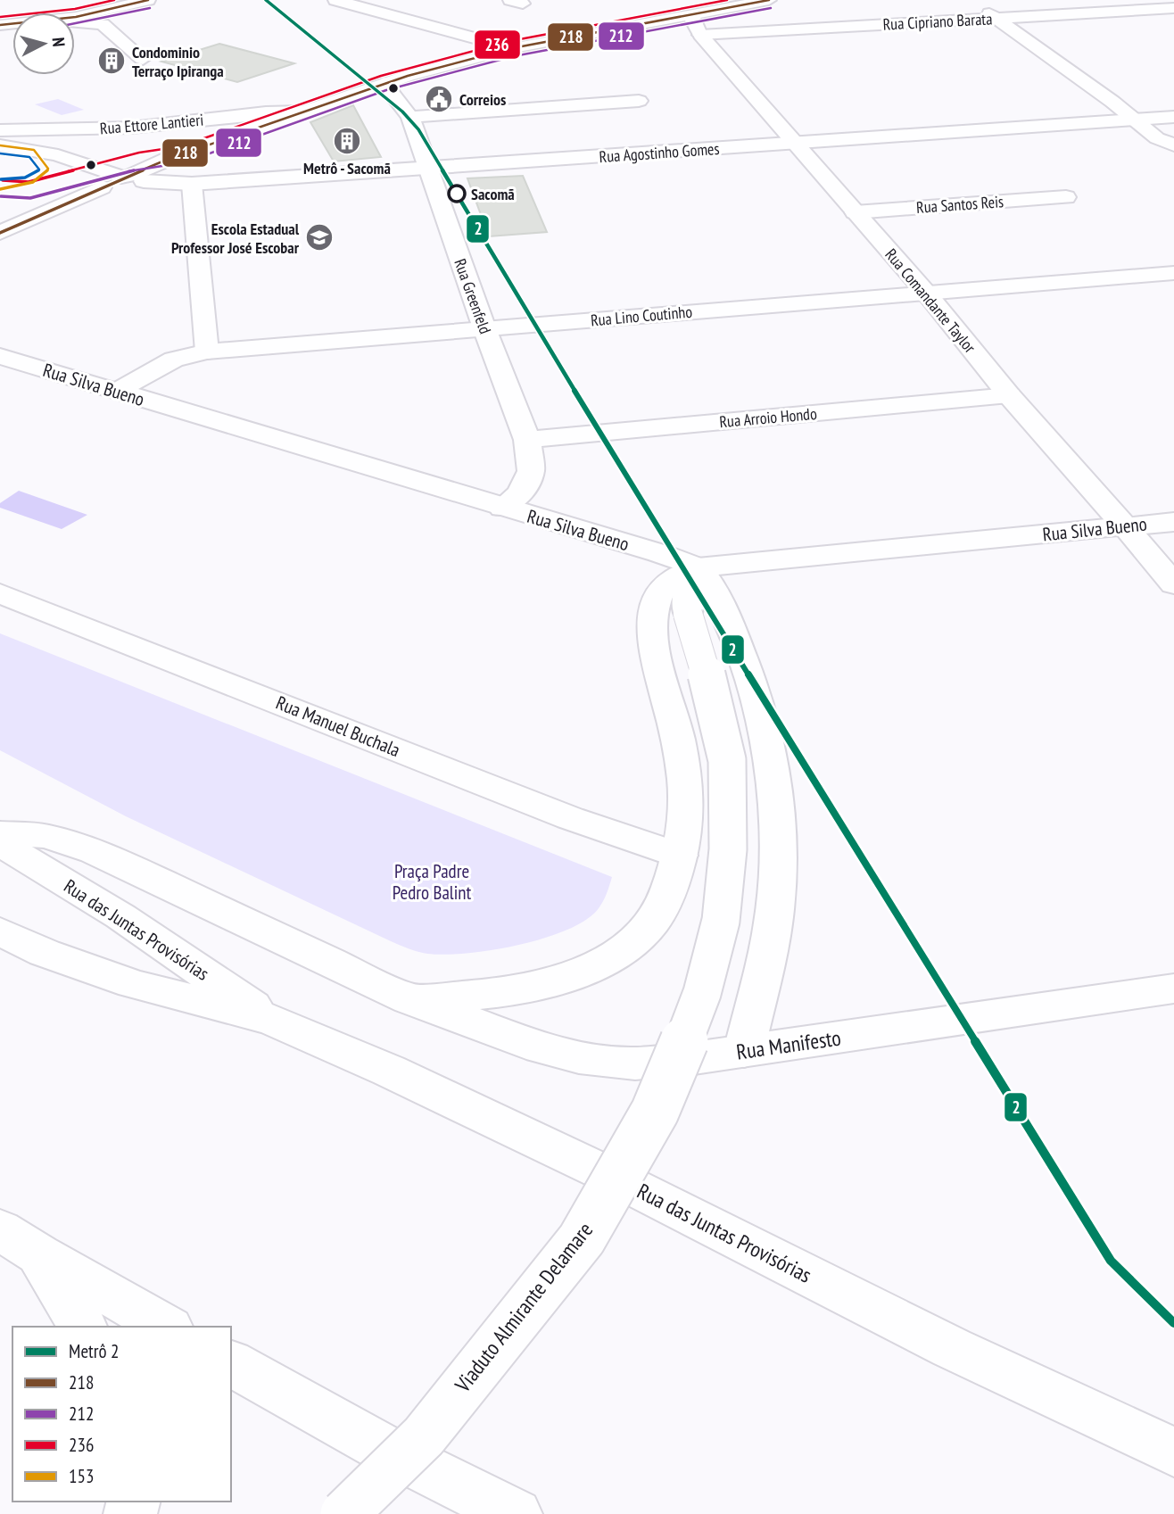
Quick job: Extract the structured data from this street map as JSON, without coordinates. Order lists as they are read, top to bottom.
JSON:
{
  "streets": {
    "main road": [
      "Rua Cipriano Barata",
      "Rua Ettore Lantieri",
      "Rua Agostinho Gomes",
      "Rua Santos Reis",
      "Rua Greenfeld",
      "Rua Comandante Taylor",
      "Rua Lino Coutinho",
      "Rua Silva Bueno",
      "Rua Arroio Hondo",
      "Rua Manuel Buchala",
      "Rua das Juntas Provisórias",
      "Rua Manifesto",
      "Viaduto Almirante Delamare"
    ]
  },
  "crossings": [
    ["Rua Cipriano Barata", "Rua Comandante Taylor"],
    ["Rua Agostinho Gomes", "Rua Greenfeld"],
    ["Rua Agostinho Gomes", "Rua Comandante Taylor"],
    ["Rua Santos Reis", "Rua Comandante Taylor"],
    ["Rua Greenfeld", "Rua Lino Coutinho"],
    ["Rua Greenfeld", "Rua Silva Bueno"],
    ["Rua Greenfeld", "Rua Arroio Hondo"],
    ["Rua Comandante Taylor", "Rua Lino Coutinho"],
    ["Rua Comandante Taylor", "Rua Silva Bueno"],
    ["Rua Comandante Taylor", "Rua Arroio Hondo"],
    ["Rua Lino Coutinho", "Rua Silva Bueno"],
    ["Rua Silva Bueno", "Viaduto Almirante Delamare"]
  ],
  "parks": ["Praça Padre Pedro Balint"],
  "places": {
    "building": ["Condominio Terraço Ipiranga", "Metrô - Sacomã"],
    "public building": ["Correios"],
    "other": ["Sacomã"],
    "school or university": ["Escola Estadual Professor José Escobar"]
  },
  "lines": [
    "metro line 2",
    "transit line 218",
    "transit line 236",
    "transit line 212",
    "transit line 153"
  ],
  "legend": [
    "Metrô 2",
    "218",
    "212",
    "236",
    "153"
  ],
  "north": "right"
}
